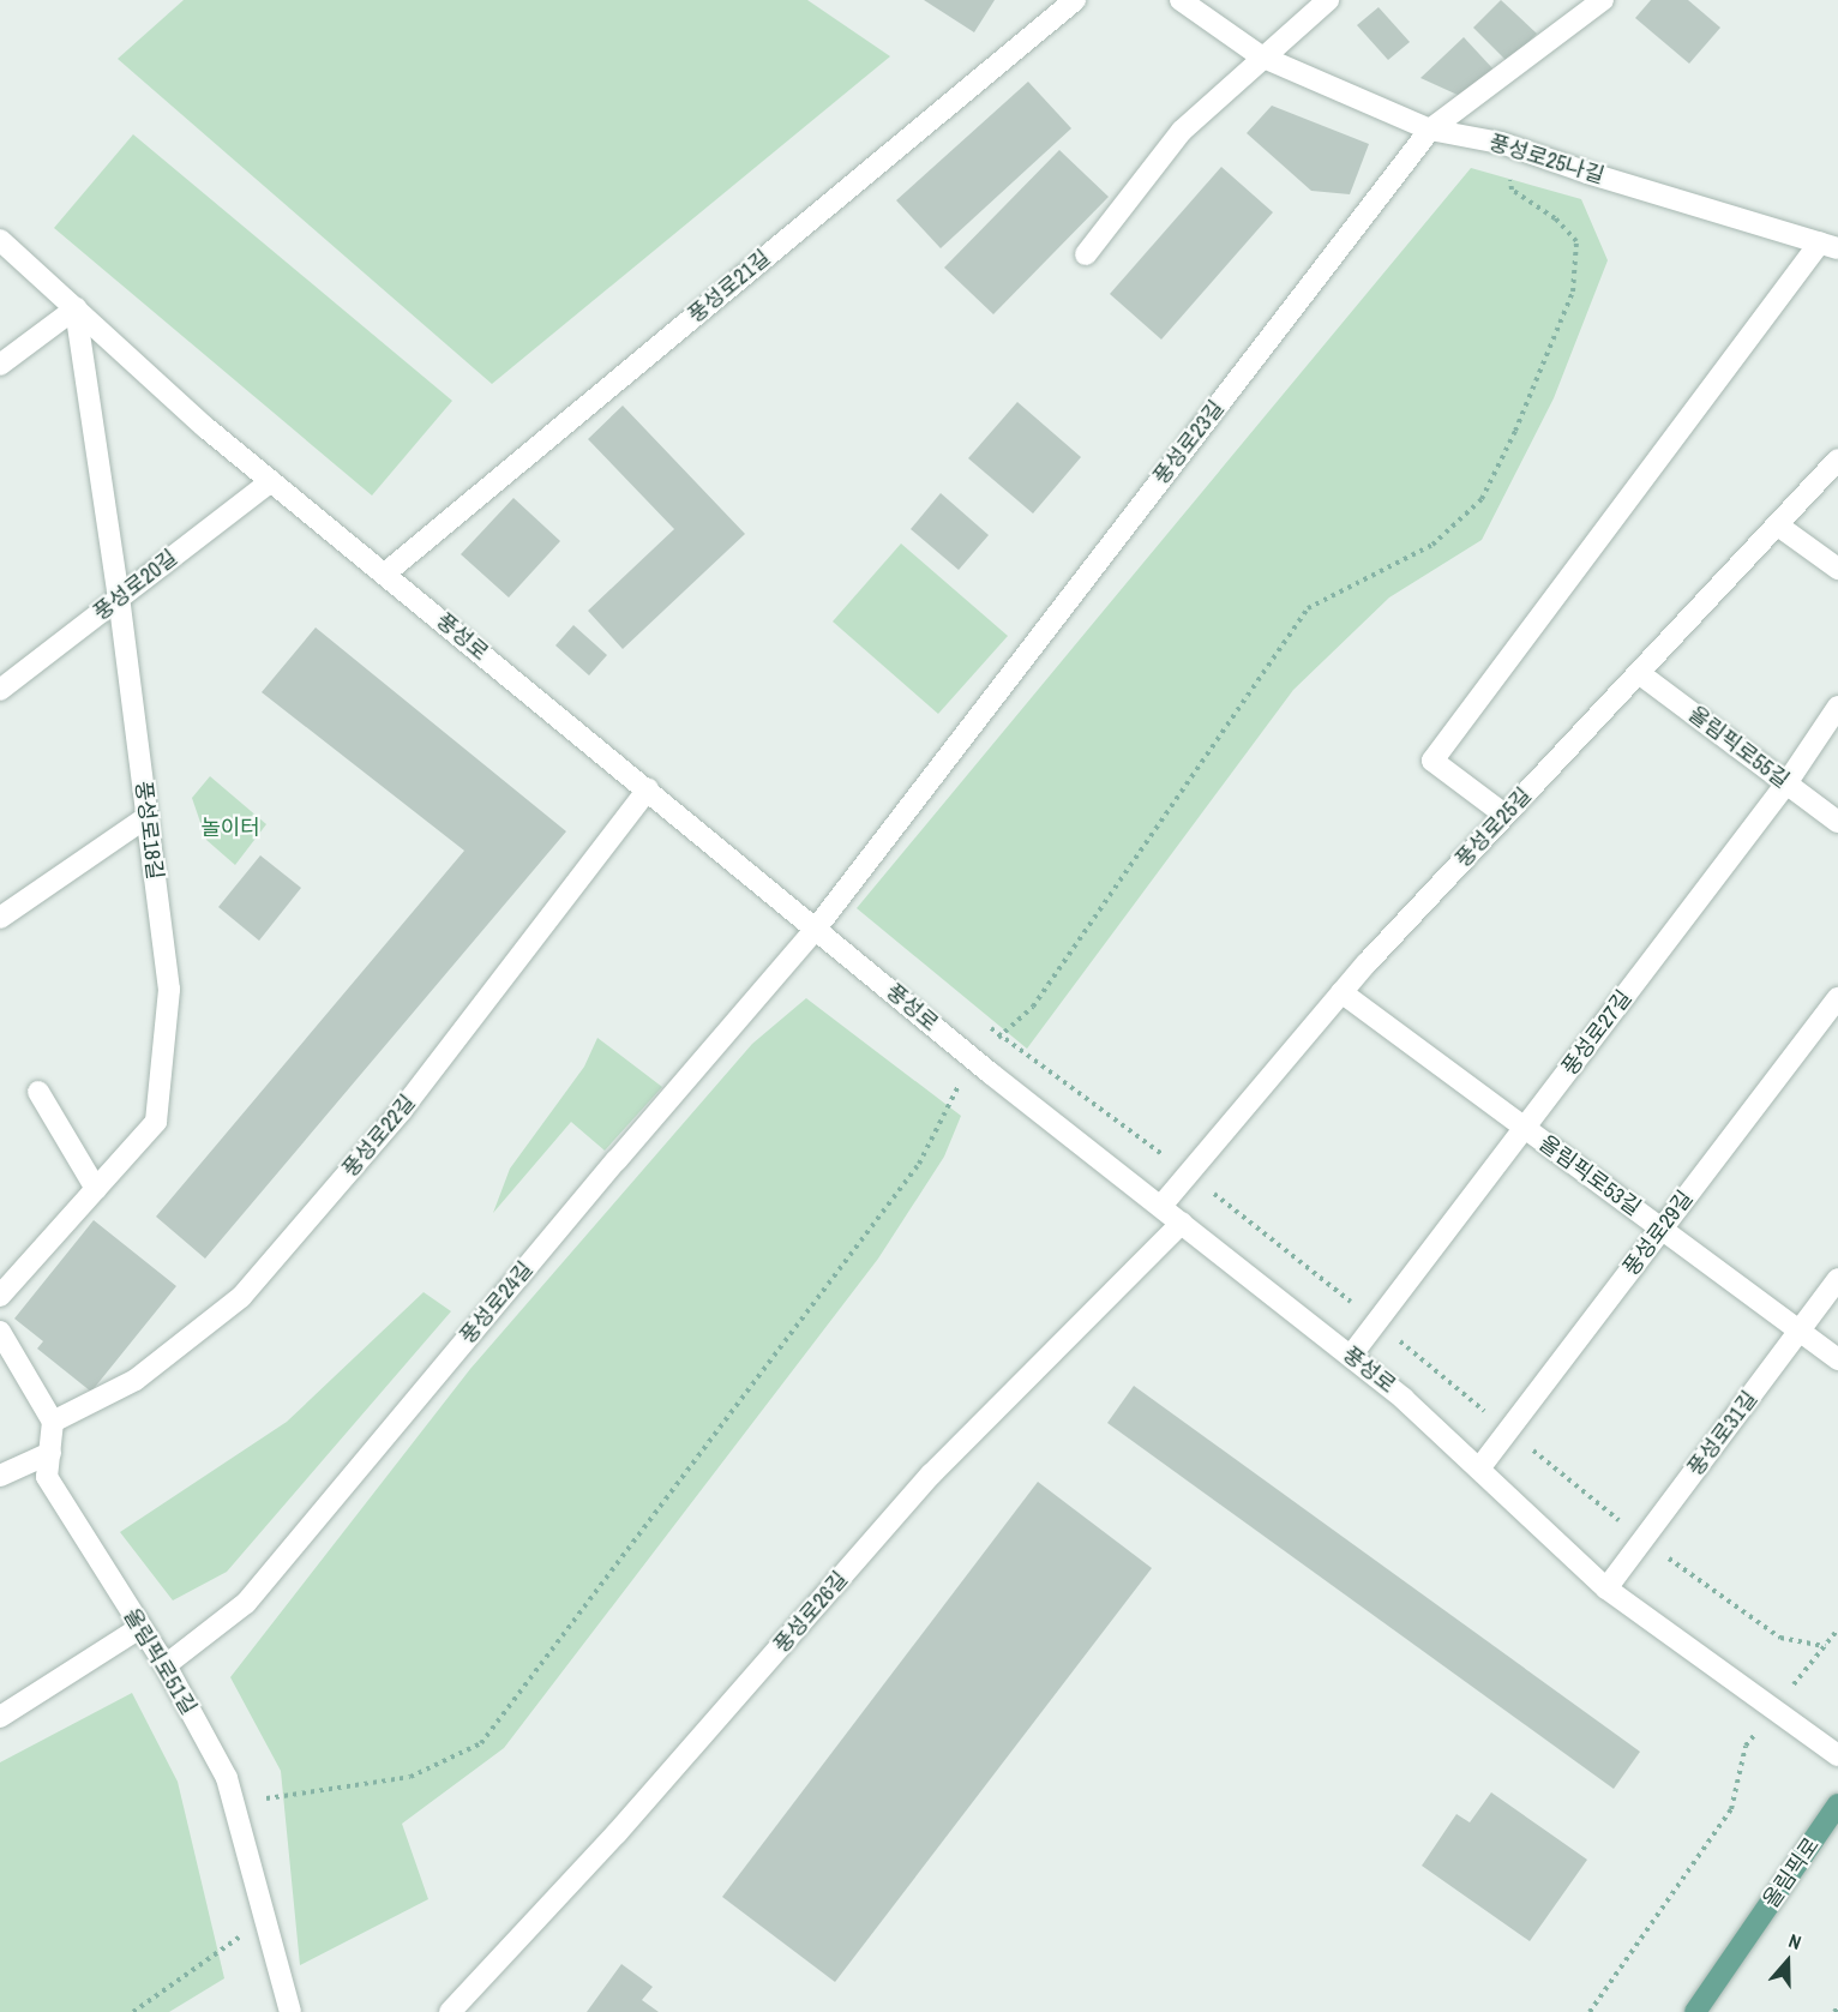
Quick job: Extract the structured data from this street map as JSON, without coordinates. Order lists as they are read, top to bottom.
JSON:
{
  "streets": {
    "main road": ["올림픽로"],
    "street": [
      "풍성로25나길",
      "풍성로21길",
      "풍성로23길",
      "풍성로20길",
      "풍성로",
      "올림픽로55길",
      "풍성로25길",
      "풍성로18길",
      "풍성로27길",
      "풍성로22길",
      "올림픽로53길",
      "풍성로29길",
      "풍성로24길",
      "풍성로31길",
      "풍성로26길",
      "올림픽로51길"
    ]
  },
  "crossings": [
    ["풍성로25나길", "풍성로23길"],
    ["풍성로21길", "풍성로"],
    ["풍성로23길", "풍성로"],
    ["풍성로23길", "풍성로24길"],
    ["풍성로20길", "풍성로"],
    ["풍성로20길", "풍성로18길"],
    ["풍성로", "풍성로25길"],
    ["풍성로", "풍성로18길"],
    ["풍성로", "풍성로27길"],
    ["풍성로", "풍성로22길"],
    ["풍성로", "풍성로29길"],
    ["풍성로", "풍성로24길"],
    ["풍성로", "풍성로31길"],
    ["풍성로", "풍성로26길"],
    ["올림픽로55길", "풍성로25길"],
    ["올림픽로55길", "풍성로27길"],
    ["풍성로25길", "올림픽로53길"],
    ["풍성로27길", "올림픽로53길"],
    ["풍성로22길", "올림픽로51길"],
    ["올림픽로53길", "풍성로29길"],
    ["올림픽로53길", "풍성로31길"],
    ["풍성로24길", "올림픽로51길"]
  ],
  "parks": ["놀이터"],
  "north": "top"
}
